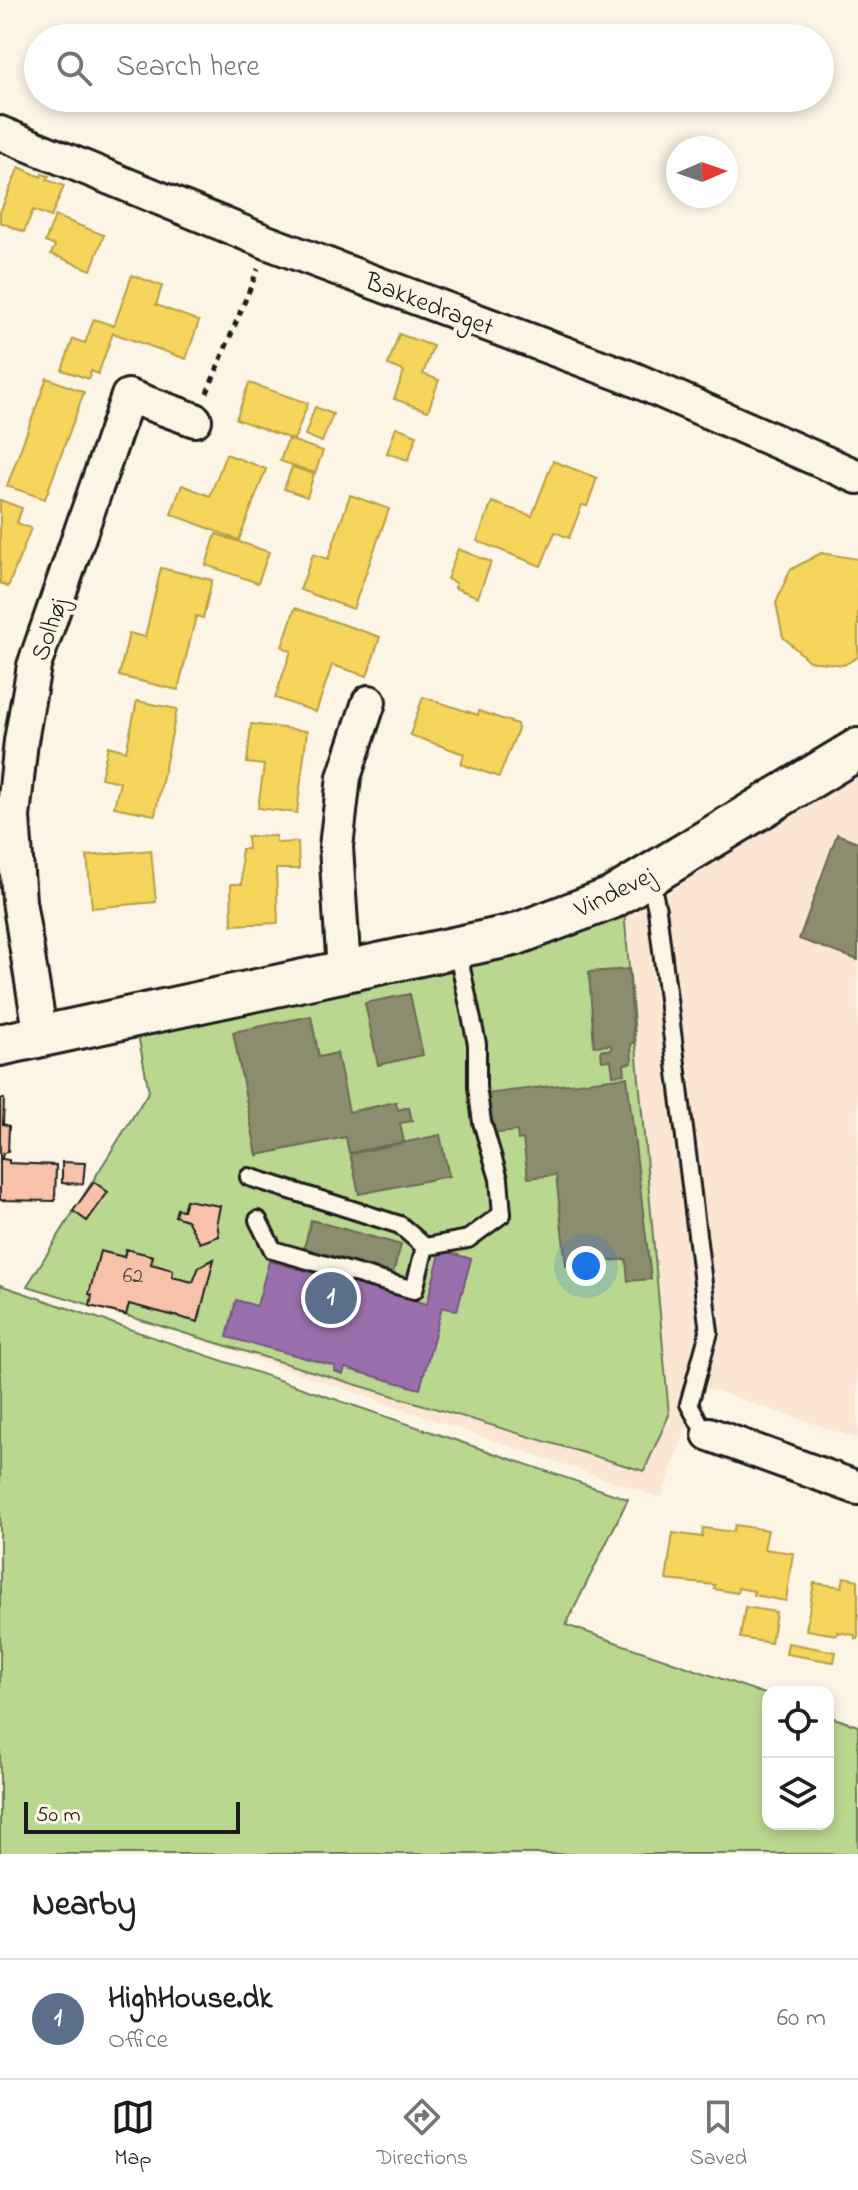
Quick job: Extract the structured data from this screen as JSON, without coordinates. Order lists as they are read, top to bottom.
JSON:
{
  "streets": {
    "street": ["Bakkedraget", "Solhøj", "Vindevej"]
  },
  "crossings": [
    ["Solhøj", "Vindevej"]
  ],
  "house_numbers": ["62"],
  "scale_bar": "50 m",
  "north": "right",
  "page": {
    "search": "Search here",
    "pins": "1",
    "scale": "50 m",
    "heading": "Nearby",
    "list": [
      {
        "mark": "1",
        "name": "HighHouse.dk",
        "note": "Office",
        "value": "60 m"
      }
    ],
    "nav": ["Map", "Directions", "Saved"]
  }
}
